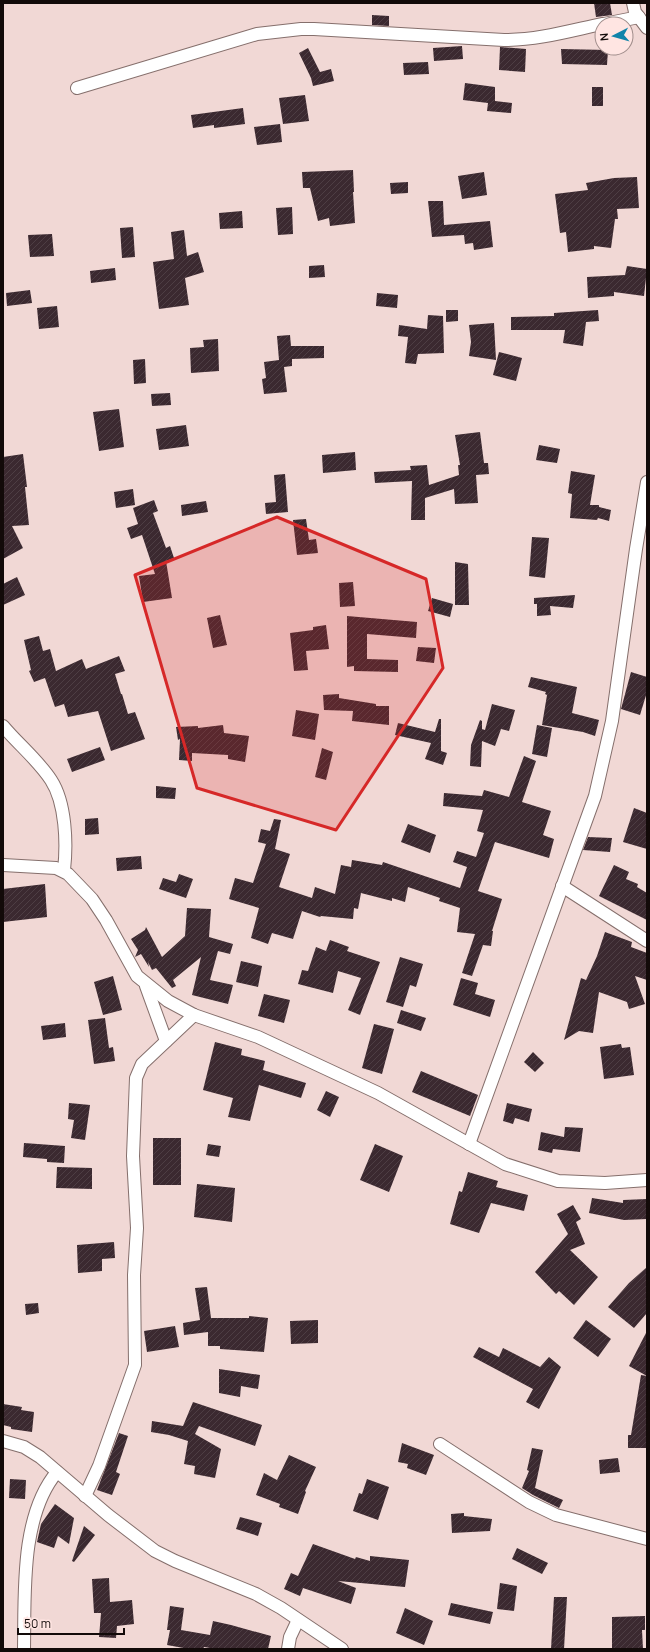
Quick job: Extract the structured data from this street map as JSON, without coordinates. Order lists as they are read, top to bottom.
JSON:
{
  "scale_bar": "50 m",
  "north": "left"
}
